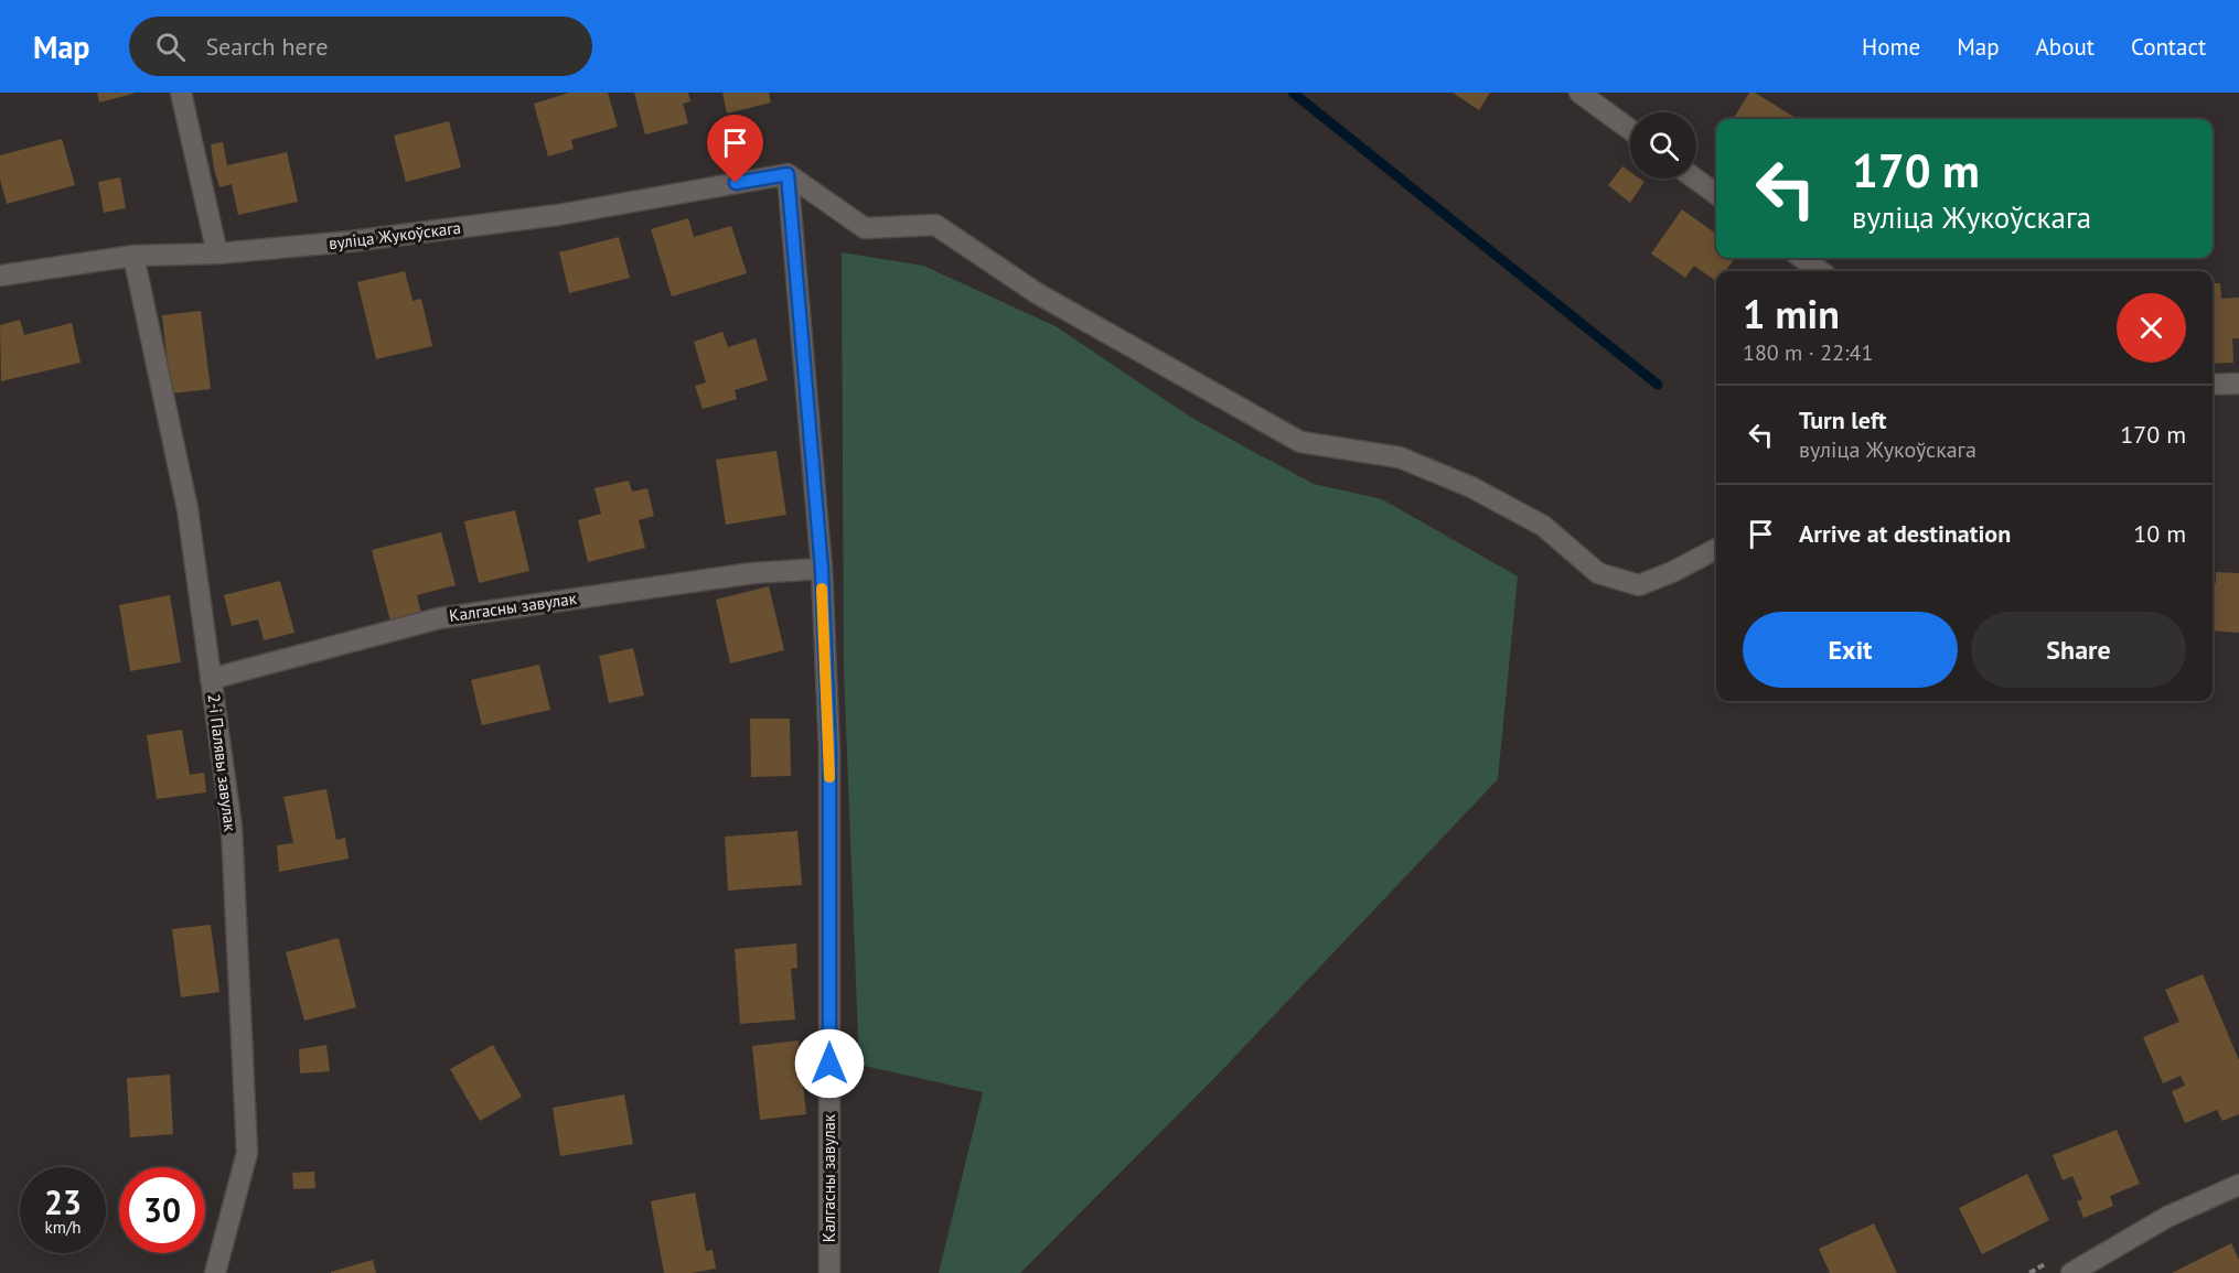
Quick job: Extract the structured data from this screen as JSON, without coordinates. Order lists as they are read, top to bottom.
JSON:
{
  "streets": {
    "street": ["вуліца Жукоўскага", "Калгасны завулак", "2-і Палявы завулак"]
  },
  "crossings": [
    ["вуліца Жукоўскага", "Калгасны завулак"],
    ["вуліца Жукоўскага", "2-і Палявы завулак"],
    ["Калгасны завулак", "2-і Палявы завулак"]
  ],
  "page": {
    "header": "Map",
    "search": "Search here",
    "nav": [
      "Home",
      "Map",
      "About",
      "Contact"
    ],
    "turn": ["170 m", "вуліца Жукоўскага"],
    "heading": ["1 min", "180 m · 22:41"],
    "list": [
      {
        "name": "Turn left",
        "note": "вуліца Жукоўскага",
        "value": "170 m"
      },
      {
        "name": "Arrive at destination",
        "value": "10 m"
      }
    ],
    "buttons": ["Exit", "Share"],
    "speed": "23 km/h",
    "limit": "30"
  }
}
